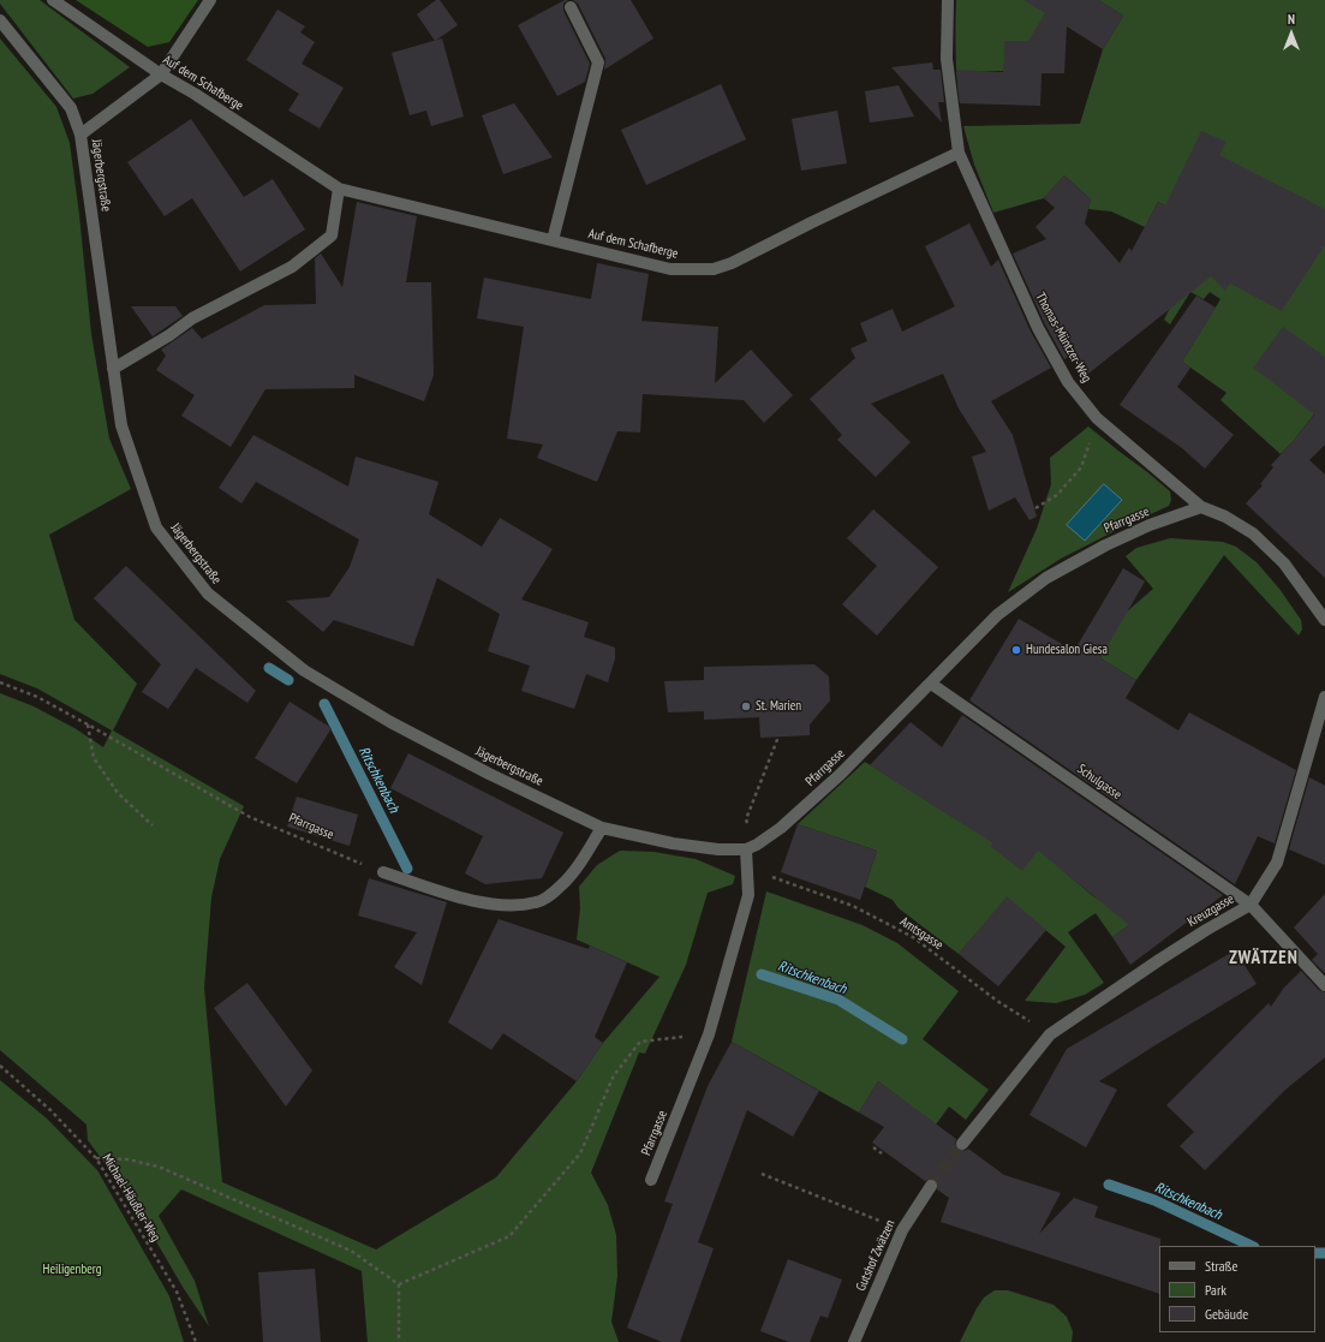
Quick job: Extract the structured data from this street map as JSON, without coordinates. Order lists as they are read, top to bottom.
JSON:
{
  "streets": {
    "street": [
      "Auf dem Schafberge",
      "Jägerbergstraße",
      "Thomas-Müntzer-Weg",
      "Pfarrgasse",
      "Schulgasse",
      "Kreuzgasse",
      "Gutshof Zwätzen"
    ],
    "path": ["Amtsgasse", "Michael-Häußler-Weg"]
  },
  "crossings": [
    ["Auf dem Schafberge", "Thomas-Müntzer-Weg"],
    ["Jägerbergstraße", "Pfarrgasse"],
    ["Thomas-Müntzer-Weg", "Pfarrgasse"],
    ["Pfarrgasse", "Schulgasse"],
    ["Schulgasse", "Kreuzgasse"],
    ["Kreuzgasse", "Amtsgasse"]
  ],
  "districts": ["ZWÄTZEN"],
  "water": ["Ritschkenbach"],
  "parks": ["Heiligenberg"],
  "places": ["Hundesalon Giesa", "St. Marien"],
  "legend": ["Straße", "Park", "Gebäude"],
  "north": "top"
}
